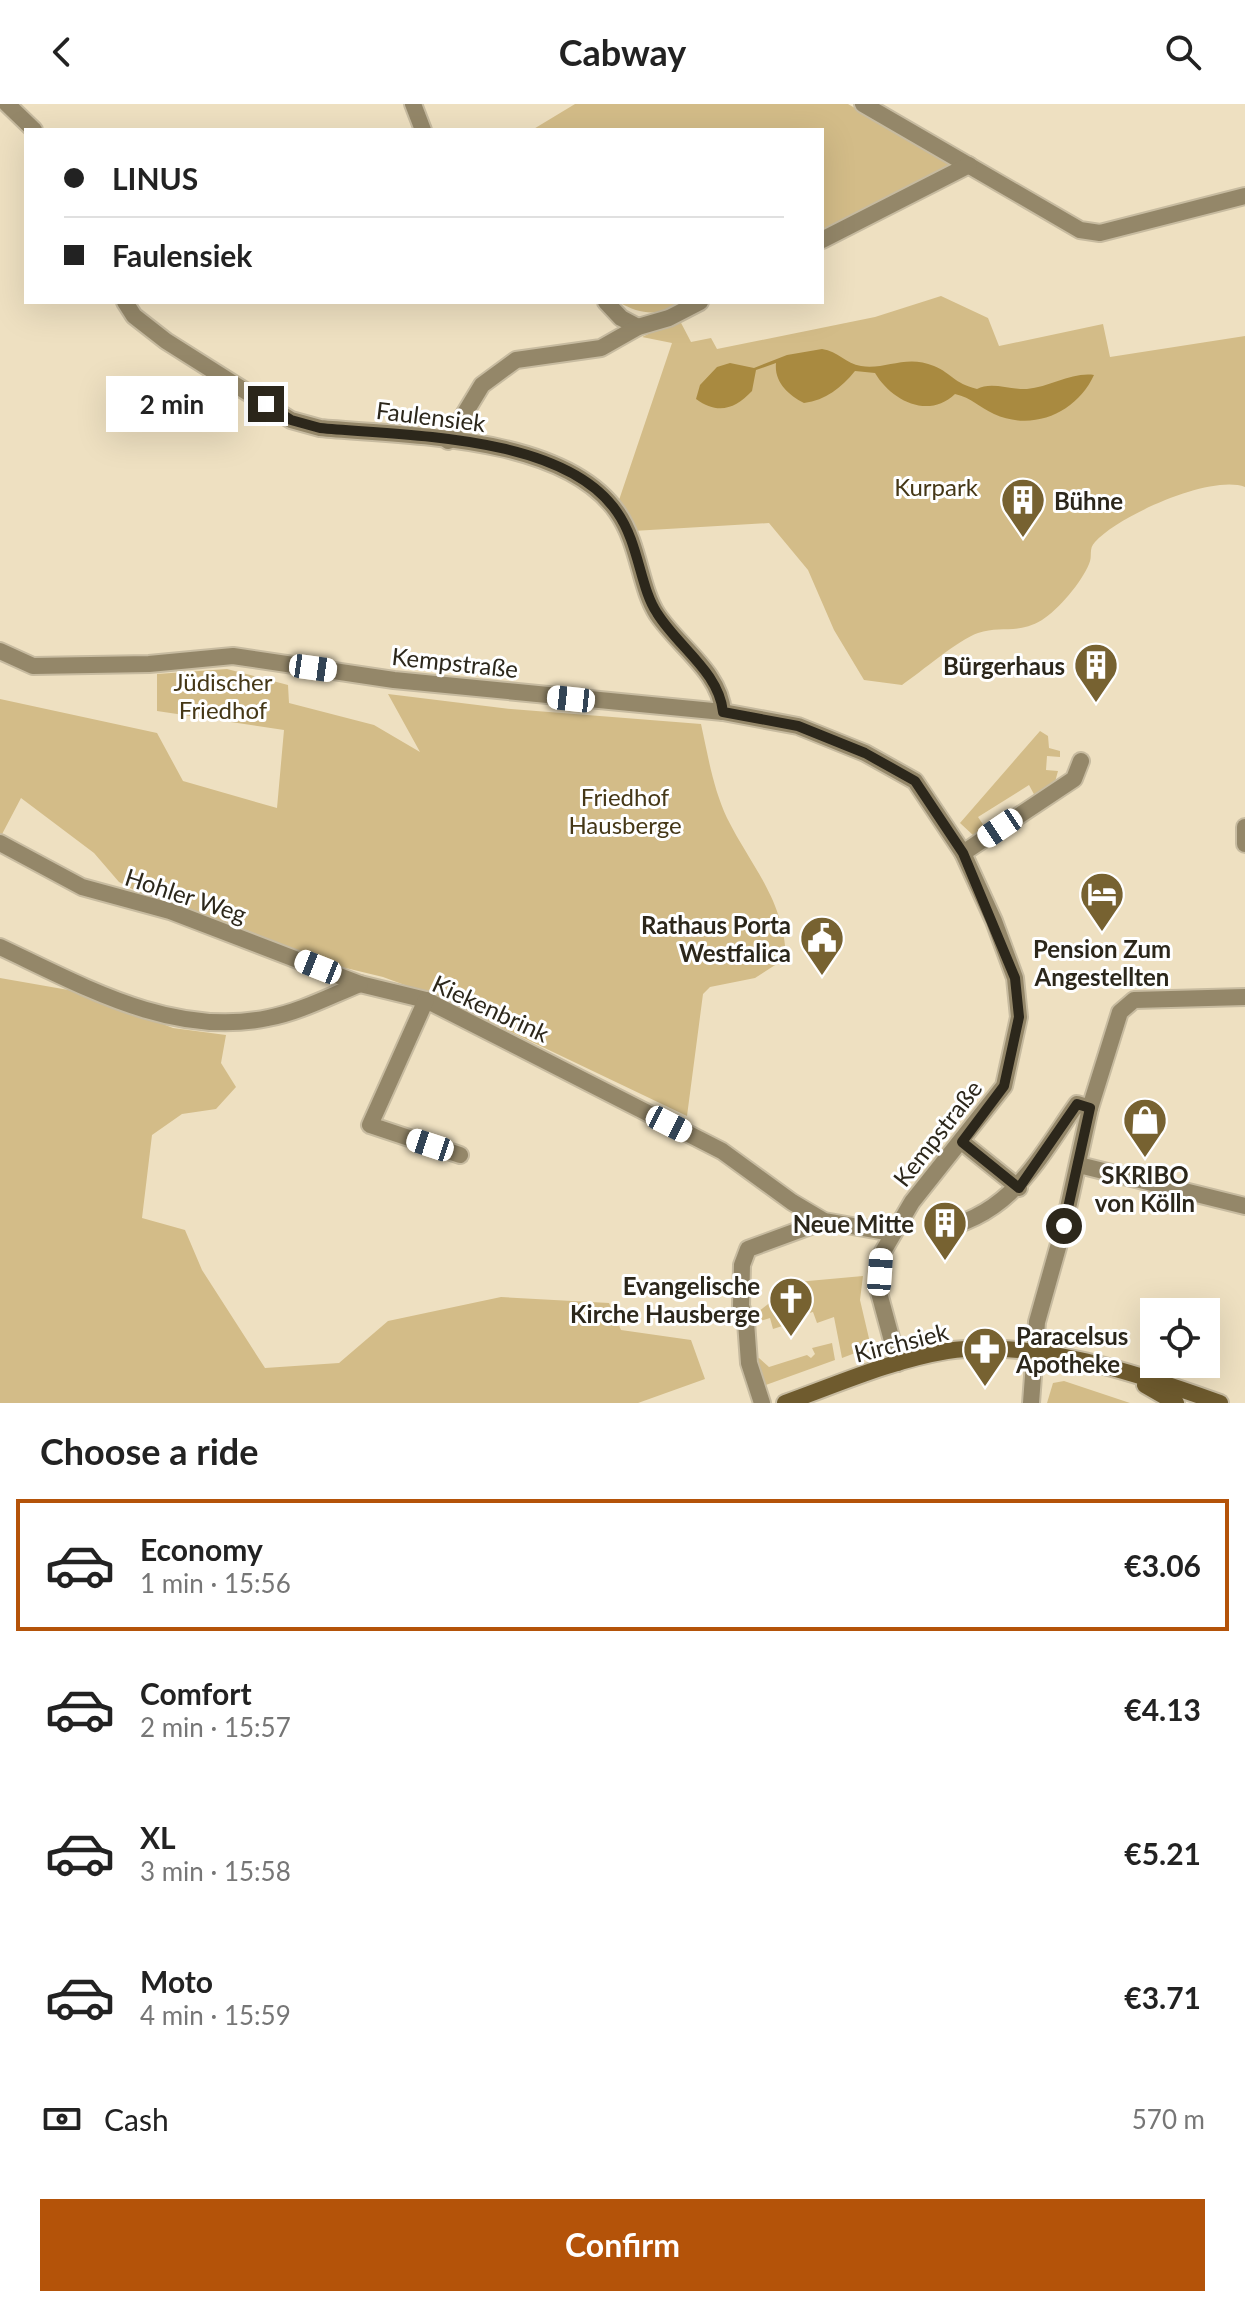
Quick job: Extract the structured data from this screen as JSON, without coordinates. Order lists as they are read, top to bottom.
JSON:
{
  "streets": {
    "main road": ["Kirchsiek"],
    "street": [
      "Faulensiek",
      "Kempstraße",
      "Hohler Weg",
      "Kiekenbrink"
    ]
  },
  "crossings": [
    ["Faulensiek", "Kempstraße"],
    ["Kempstraße", "Kiekenbrink"],
    ["Kempstraße", "Kirchsiek"],
    ["Hohler Weg", "Kiekenbrink"]
  ],
  "parks": ["Kurpark", "Jüdischer Friedhof", "Friedhof Hausberge"],
  "places": {
    "building": ["Bühne", "Bürgerhaus", "Neue Mitte"],
    "hotel": ["Pension Zum Angestellten"],
    "public building": ["Rathaus Porta Westfalica"],
    "shop": ["SKRIBO von Kölln"],
    "church": ["Evangelische Kirche Hausberge"],
    "pharmacy": ["Paracelsus Apotheke"]
  },
  "page": {
    "header": "Cabway",
    "banner": ["LINUS", "Faulensiek"],
    "bubble": "2 min",
    "heading": "Choose a ride",
    "list": [
      {
        "name": "Economy",
        "note": "1 min · 15:56",
        "value": "€3.06"
      },
      {
        "name": "Comfort",
        "note": "2 min · 15:57",
        "value": "€4.13"
      },
      {
        "name": "XL",
        "note": "3 min · 15:58",
        "value": "€5.21"
      },
      {
        "name": "Moto",
        "note": "4 min · 15:59",
        "value": "€3.71"
      }
    ],
    "pay": ["Cash", "570 m"],
    "buttons": "Confirm"
  }
}
